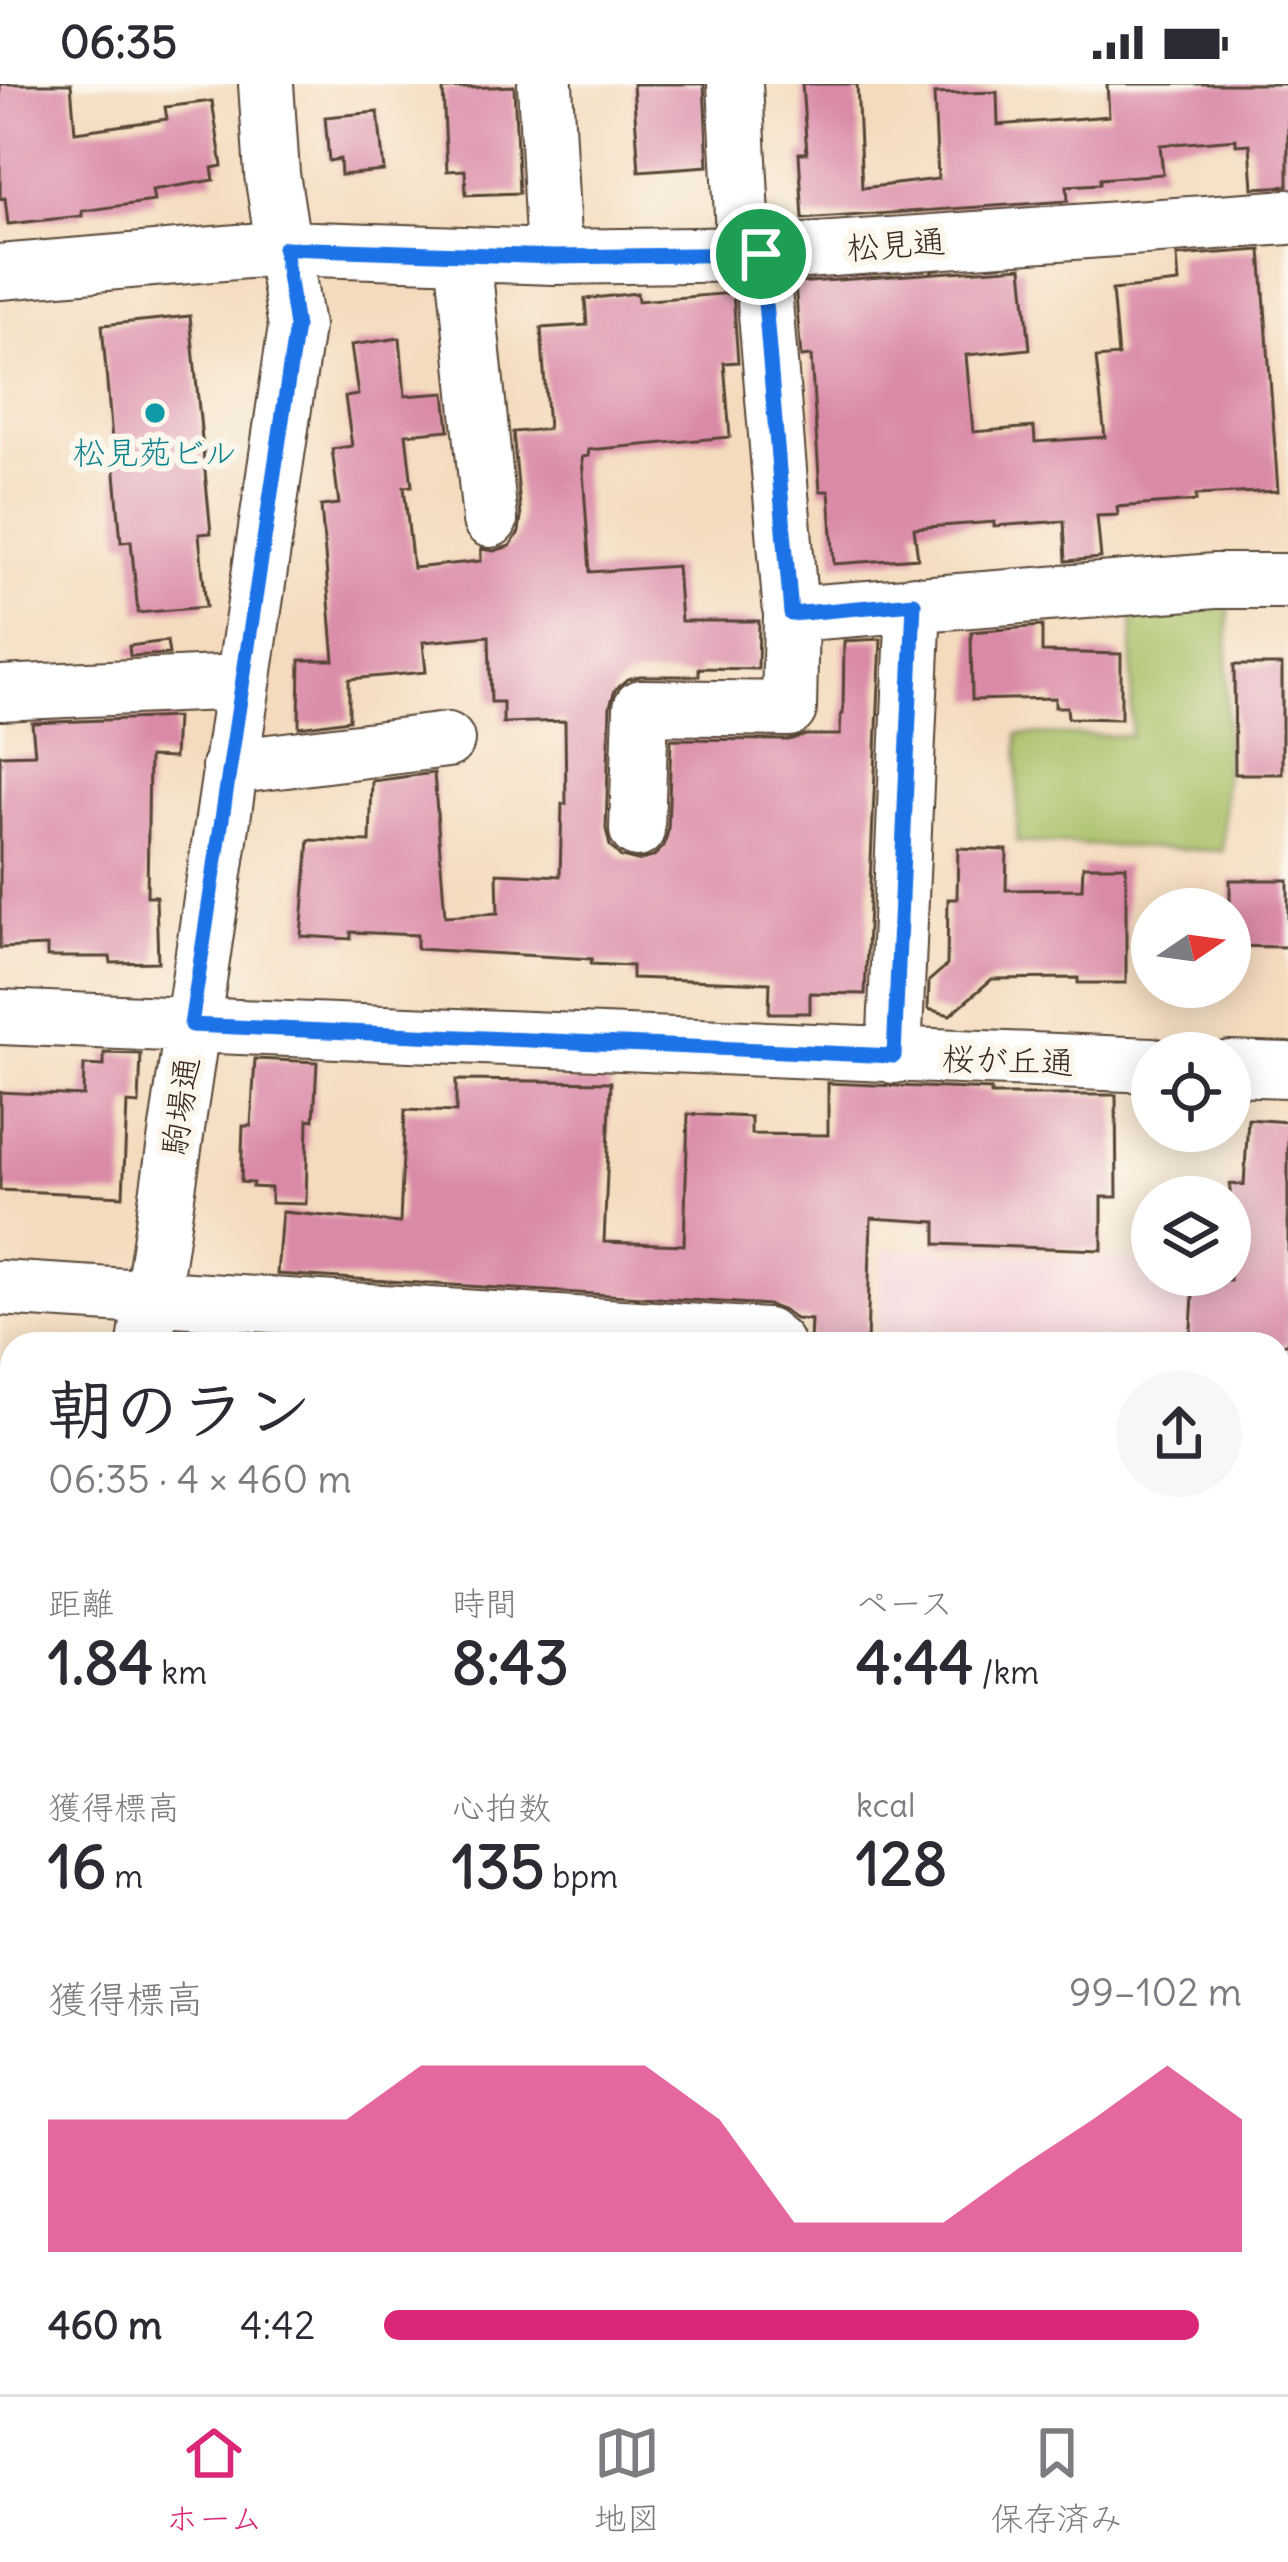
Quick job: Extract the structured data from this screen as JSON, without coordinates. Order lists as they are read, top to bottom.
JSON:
{
  "streets": {
    "street": ["松見通", "桜が丘通", "駒場通"]
  },
  "crossings": [
    ["松見通", "駒場通"],
    ["桜が丘通", "駒場通"]
  ],
  "places": ["松見苑ビル"],
  "north": "right",
  "page": {
    "status": "06:35",
    "heading": ["朝のラン", "06:35 · 4 × 460 m"],
    "stats": [
      ["距離", "1.84 km"],
      ["時間", "8:43"],
      ["ペース", "4:44 /km"],
      ["獲得標高", "16 m"],
      ["心拍数", "135 bpm"],
      ["kcal", "128"]
    ],
    "chart": ["獲得標高", "99–102 m"],
    "list": [
      {
        "name": "460 m",
        "note": "4:42"
      }
    ],
    "tabs": ["ホーム", "地図", "保存済み"]
  }
}
